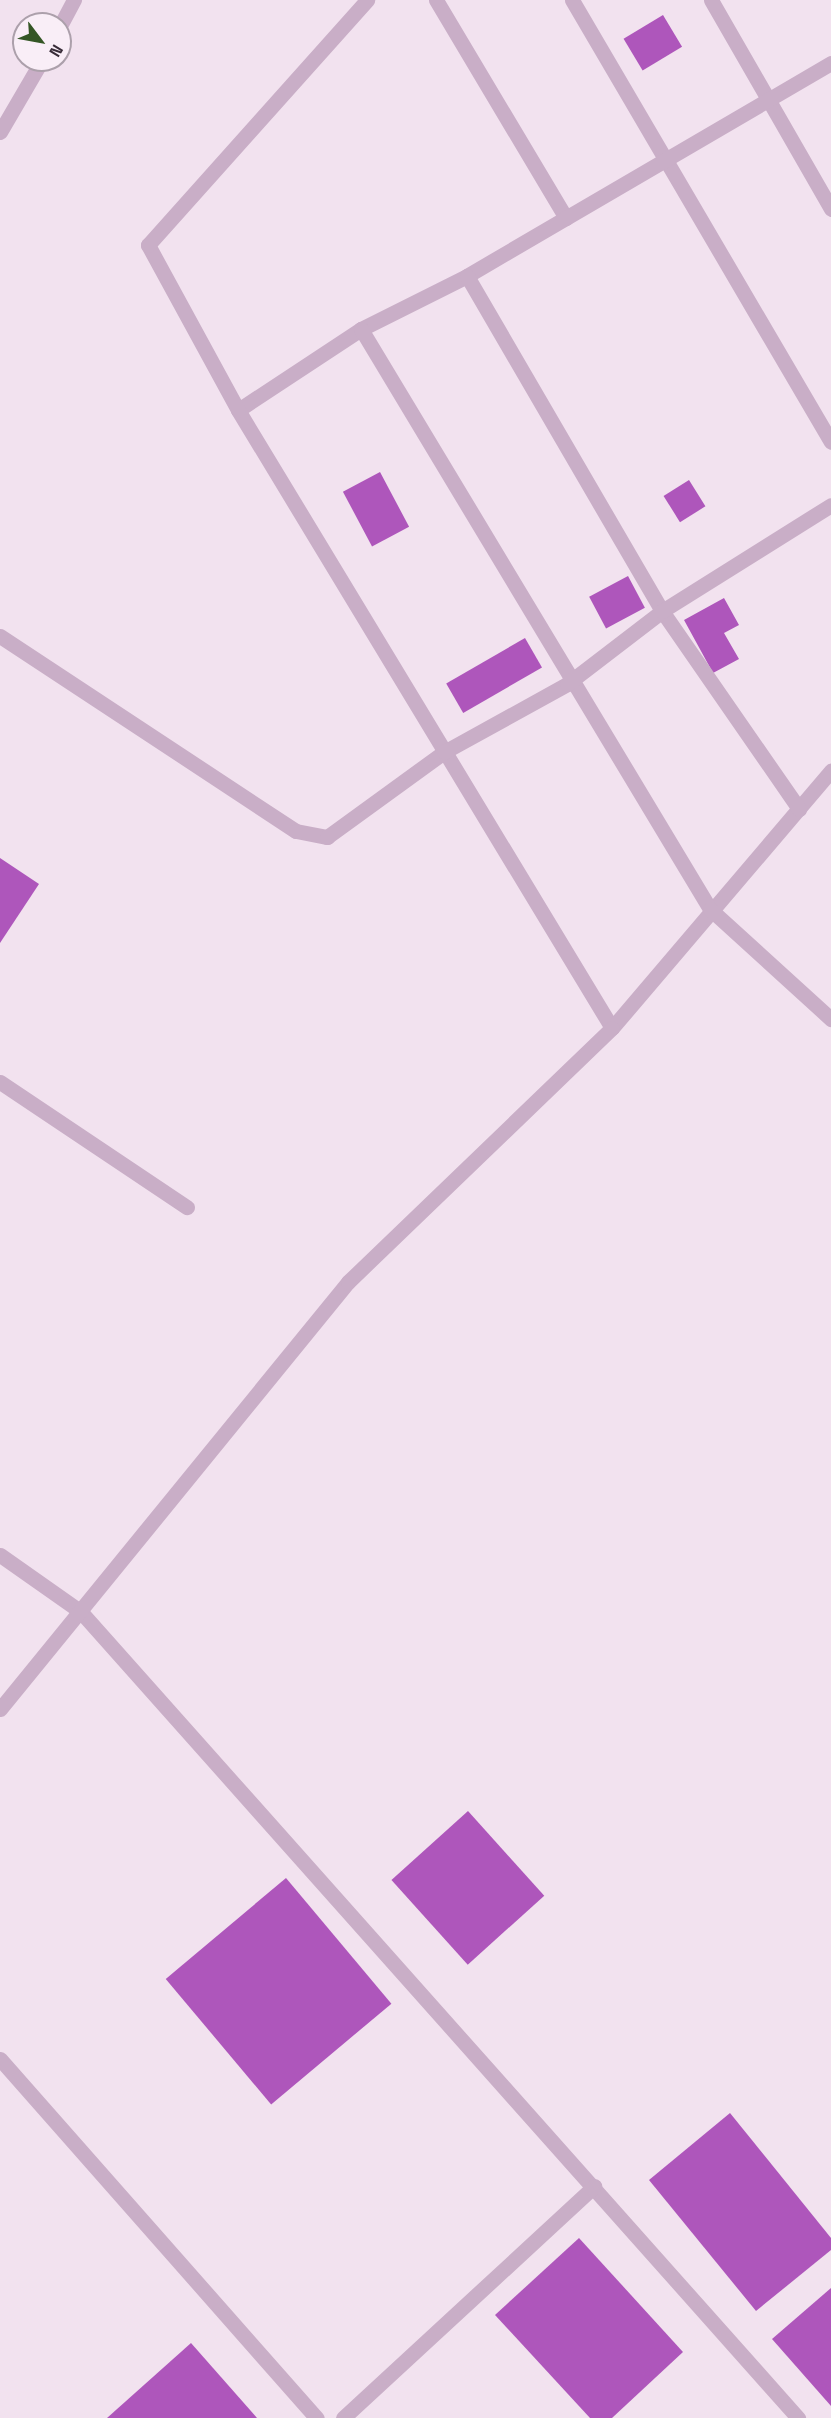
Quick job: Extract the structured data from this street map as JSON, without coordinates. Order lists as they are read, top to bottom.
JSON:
{
  "north": "bottom right"
}
